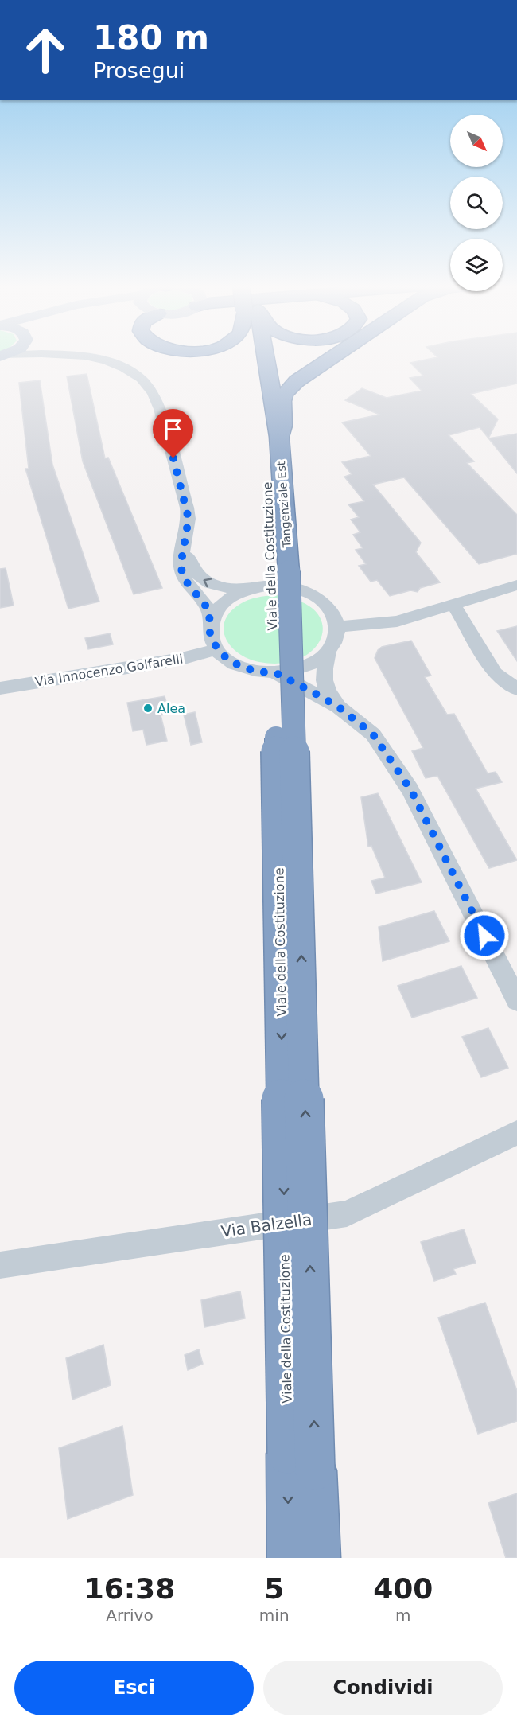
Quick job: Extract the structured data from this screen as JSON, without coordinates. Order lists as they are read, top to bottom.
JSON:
{
  "streets": {
    "highway": ["Tangenziale Est", "Viale della Costituzione"],
    "street": ["Via Innocenzo Golfarelli", "Via Balzella"]
  },
  "crossings": [
    ["Tangenziale Est", "Viale della Costituzione"],
    ["Tangenziale Est", "Via Innocenzo Golfarelli"],
    ["Viale della Costituzione", "Via Innocenzo Golfarelli"]
  ],
  "places": ["Alea"],
  "north": "bottom right",
  "page": {
    "turn": ["180 m", "Prosegui"],
    "eta": [
      "16:38",
      "Arrivo",
      "5",
      "min",
      "400",
      "m"
    ],
    "buttons": ["Esci", "Condividi"]
  }
}
